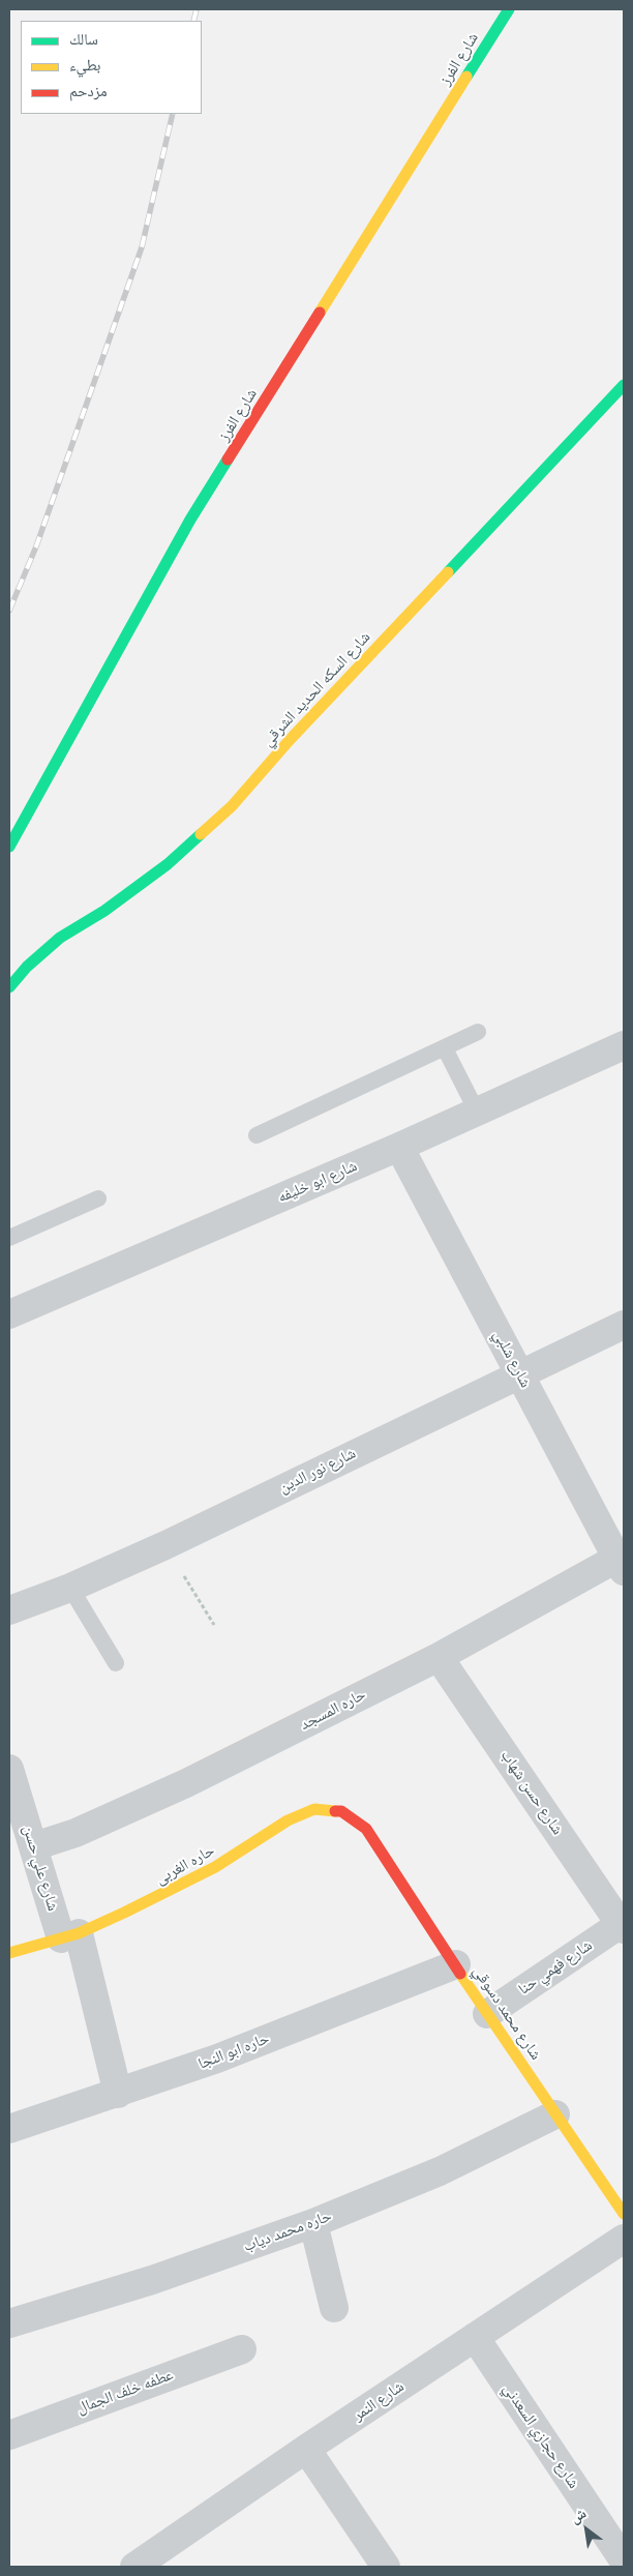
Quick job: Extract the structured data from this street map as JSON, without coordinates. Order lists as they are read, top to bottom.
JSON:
{
  "streets": {
    "street": [
      "شارع الفرز",
      "شارع السكه الحديد الشرقي",
      "شارع ابو خليفه",
      "شارع شلبي",
      "شارع نور الدين",
      "حاره المسجد",
      "شارع حسن شهاب",
      "حاره الغربى",
      "شارع علي حسن",
      "شارع فهمي حنا",
      "شارع محمد دسوقي",
      "حاره ابو النجا",
      "حاره محمد دياب",
      "عطفه خلف الجمال",
      "شارع النمر",
      "شارع حجازي السعدني"
    ]
  },
  "crossings": [
    ["شارع ابو خليفه", "شارع شلبي"],
    ["شارع شلبي", "شارع نور الدين"],
    ["شارع شلبي", "حاره المسجد"],
    ["حاره المسجد", "شارع حسن شهاب"],
    ["حاره المسجد", "شارع علي حسن"],
    ["شارع حسن شهاب", "شارع فهمي حنا"],
    ["حاره الغربى", "شارع علي حسن"],
    ["حاره الغربى", "شارع محمد دسوقي"],
    ["شارع علي حسن", "حاره ابو النجا"],
    ["شارع فهمي حنا", "شارع محمد دسوقي"],
    ["شارع محمد دسوقي", "حاره ابو النجا"],
    ["شارع محمد دسوقي", "حاره محمد دياب"],
    ["شارع النمر", "شارع حجازي السعدني"]
  ],
  "legend": ["سالك", "بطيء", "مزدحم"],
  "north": "top left"
}
